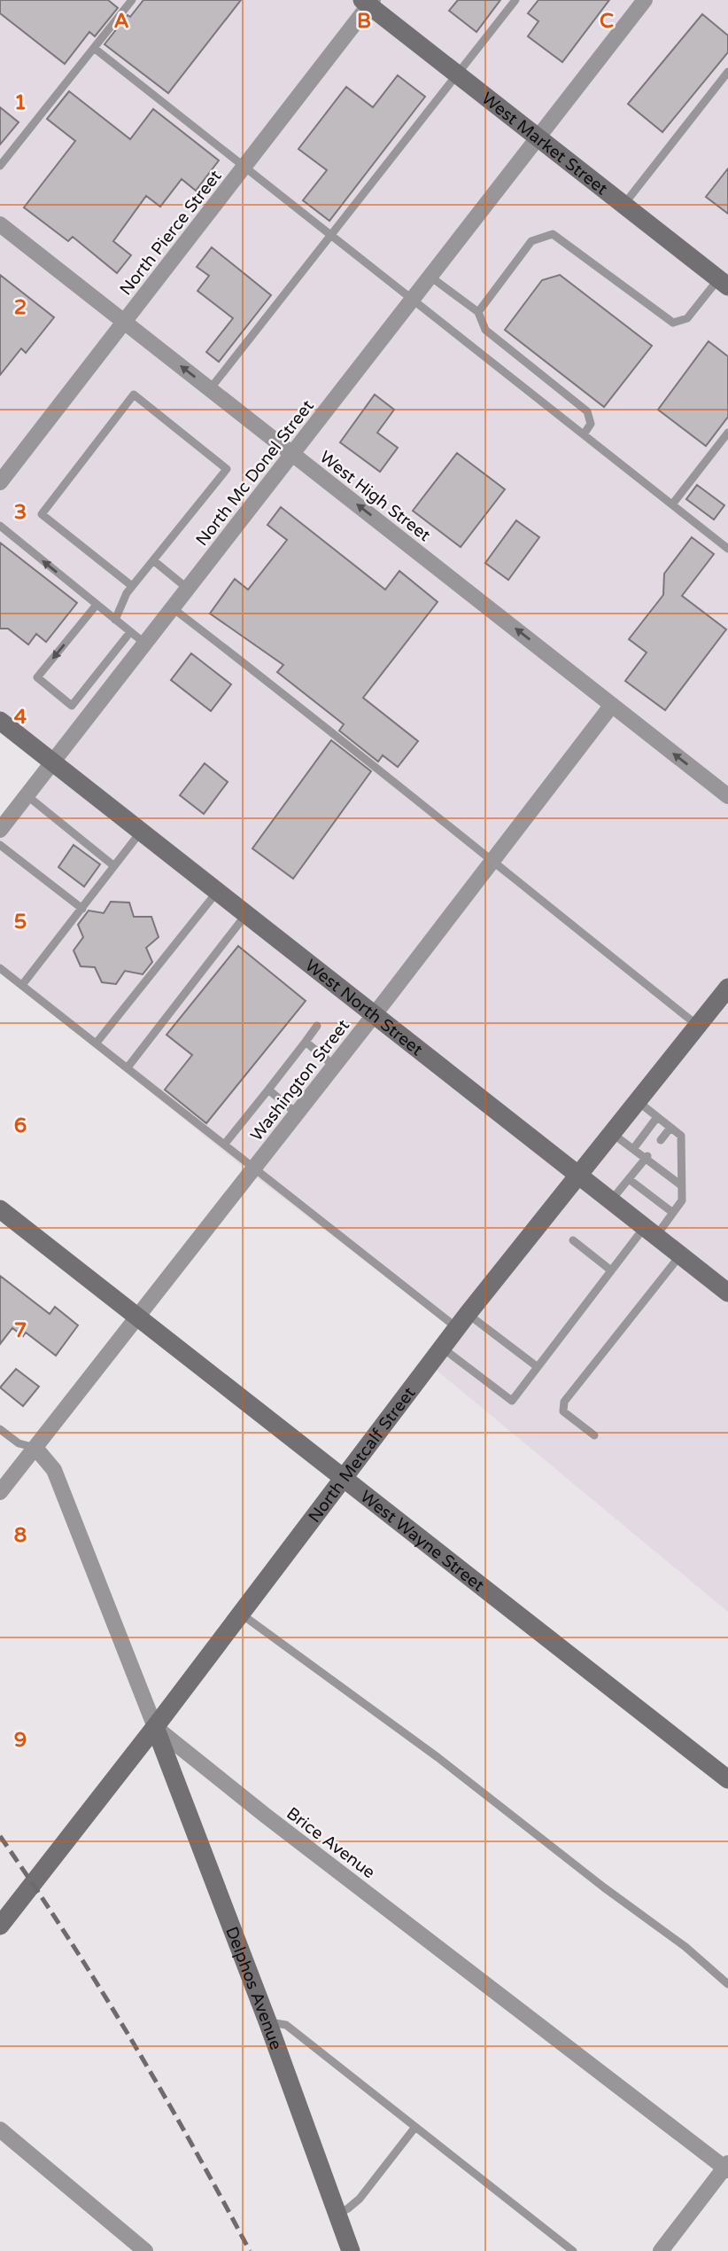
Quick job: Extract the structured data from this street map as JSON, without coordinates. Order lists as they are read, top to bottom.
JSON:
{
  "streets": {
    "street": [
      "West Market Street",
      "North Pierce Street",
      "North Mc Donel Street",
      "West High Street",
      "West North Street",
      "Washington Street",
      "North Metcalf Street",
      "West Wayne Street",
      "Brice Avenue",
      "Delphos Avenue"
    ]
  },
  "crossings": [
    ["West Market Street", "North Pierce Street"],
    ["West Market Street", "North Mc Donel Street"],
    ["North Pierce Street", "West High Street"],
    ["North Mc Donel Street", "West High Street"],
    ["North Mc Donel Street", "West North Street"],
    ["West High Street", "Washington Street"],
    ["West North Street", "Washington Street"],
    ["West North Street", "North Metcalf Street"],
    ["Washington Street", "West Wayne Street"],
    ["North Metcalf Street", "West Wayne Street"],
    ["North Metcalf Street", "Brice Avenue"],
    ["North Metcalf Street", "Delphos Avenue"],
    ["Brice Avenue", "Delphos Avenue"]
  ],
  "one_way": ["West High Street"],
  "grid": {
    "columns": ["A", "B", "C"],
    "rows": [
      "1",
      "2",
      "3",
      "4",
      "5",
      "6",
      "7",
      "8",
      "9"
    ]
  }
}
